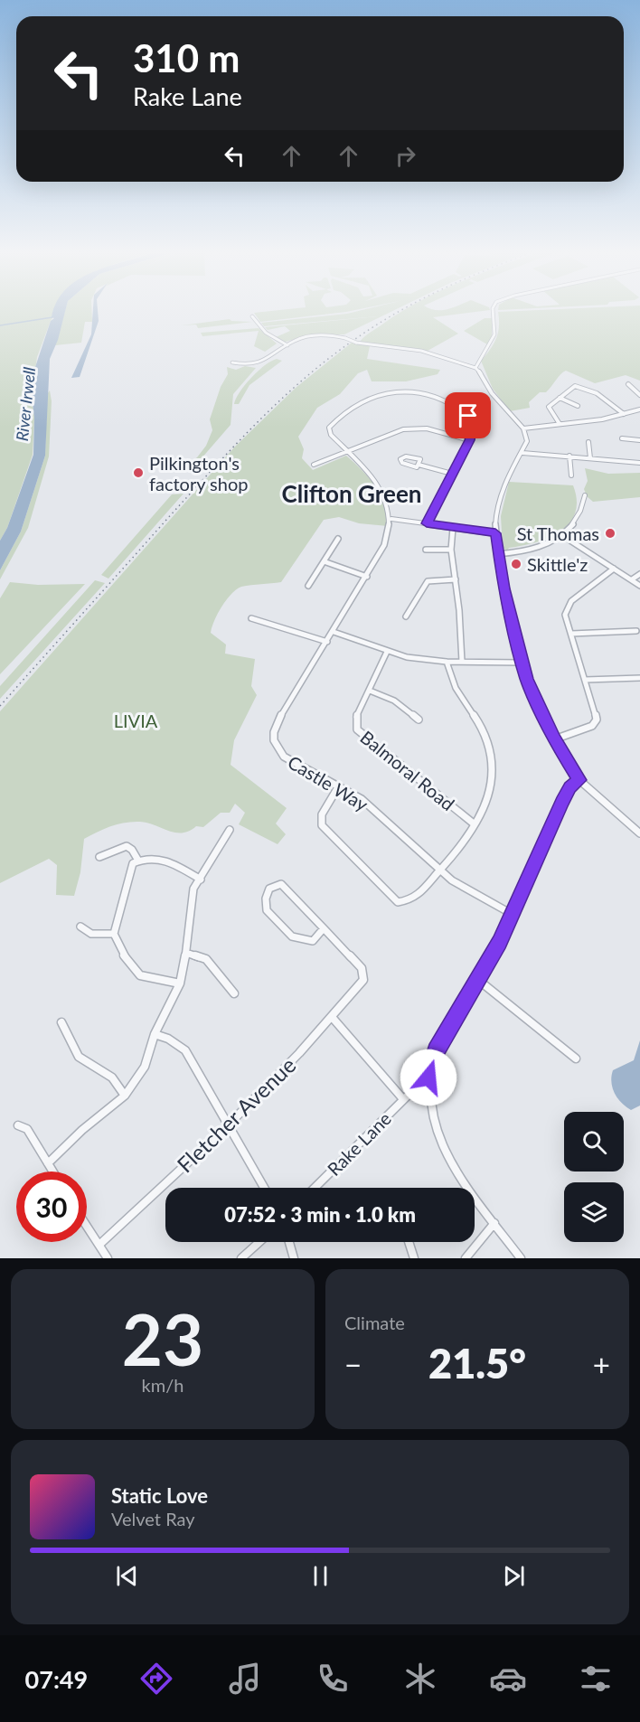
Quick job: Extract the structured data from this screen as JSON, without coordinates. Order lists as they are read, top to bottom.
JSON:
{
  "streets": {
    "street": [
      "Balmoral Road",
      "Castle Way",
      "Fletcher Avenue",
      "Rake Lane"
    ]
  },
  "districts": ["Clifton Green"],
  "water": ["River Irwell"],
  "parks": ["LIVIA"],
  "places": ["Pilkington's factory shop", "St Thomas", "Skittle'z"],
  "page": {
    "turn": ["310 m", "Rake Lane"],
    "limit": "30",
    "trip": "07:52 · 3 min · 1.0 km",
    "tile": [
      ["23", "km/h"],
      "Climate"
    ],
    "heat": ["−", "21.5°", "+"],
    "song": ["Static Love", "Velvet Ray"],
    "tabs": "07:49"
  }
}
